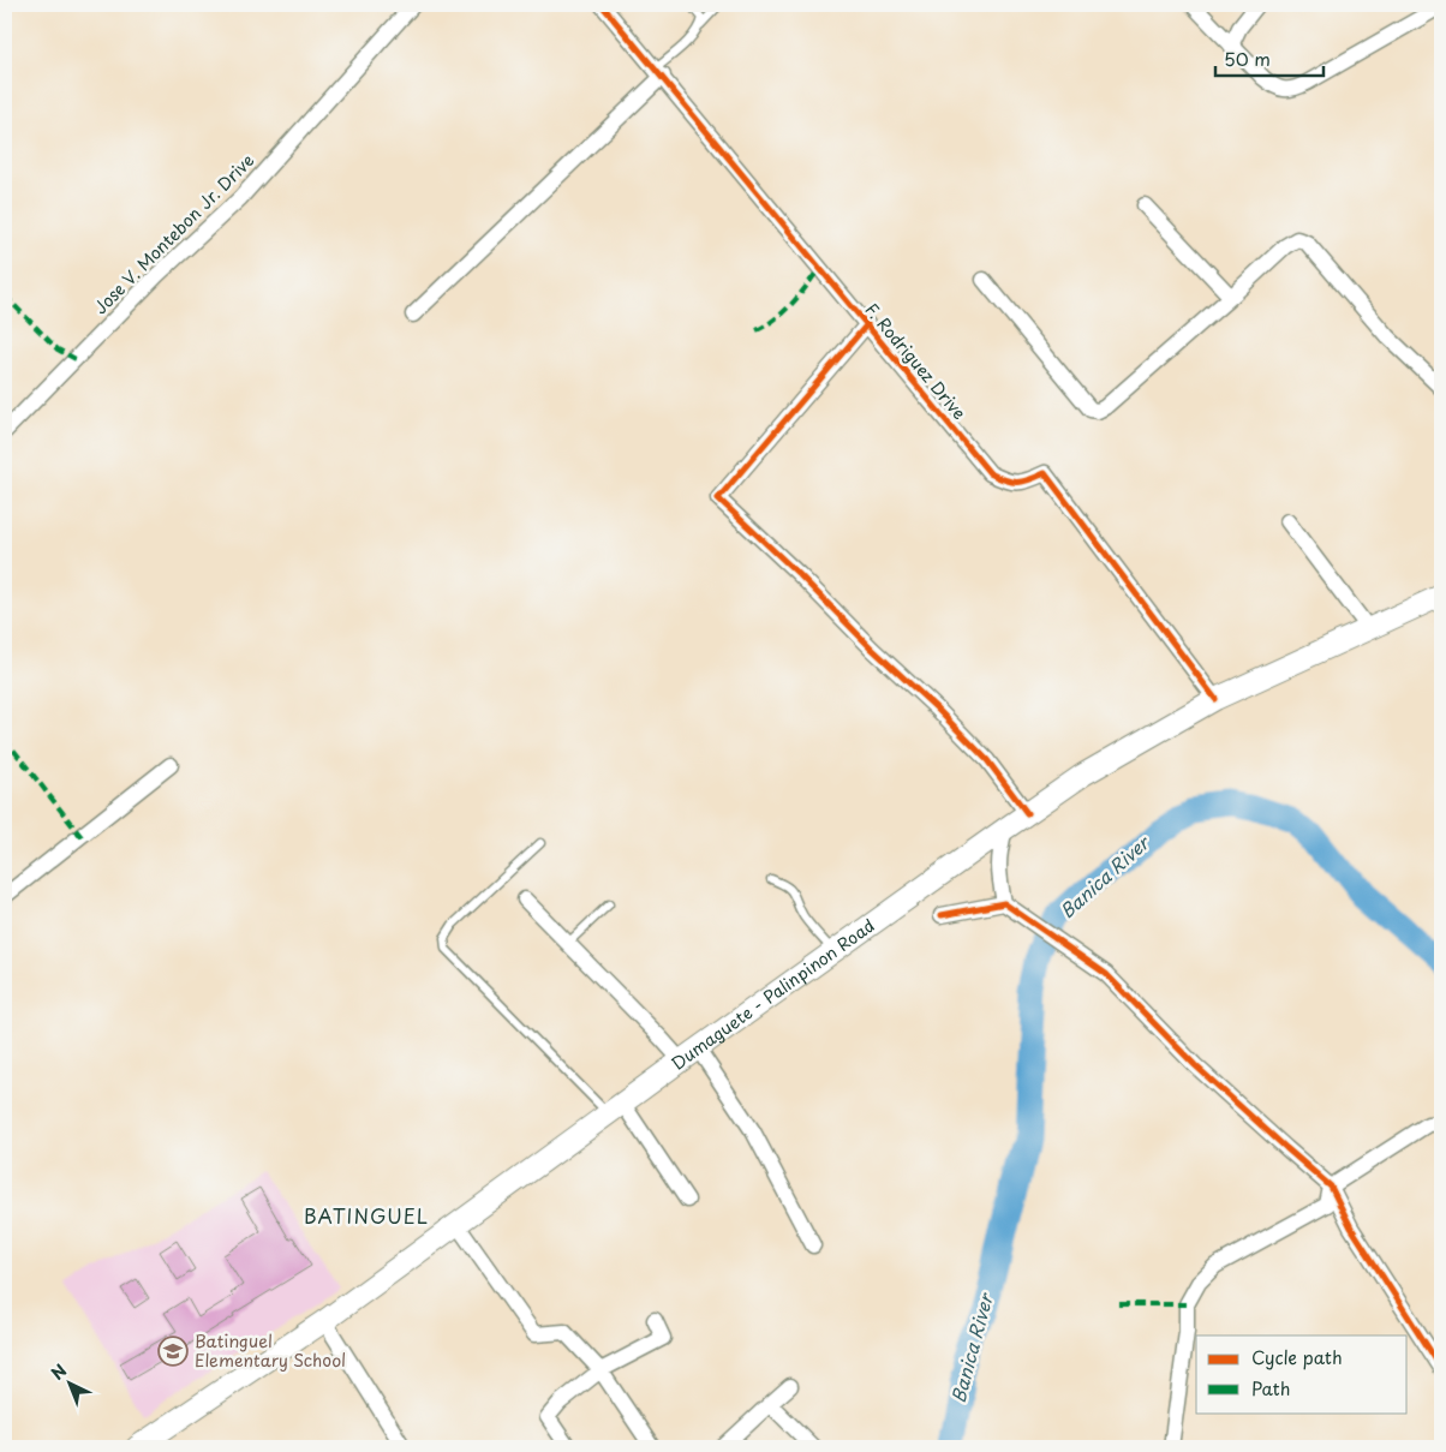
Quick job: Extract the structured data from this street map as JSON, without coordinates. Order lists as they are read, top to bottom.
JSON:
{
  "streets": {
    "main road": ["Dumaguete - Palinpinon Road"],
    "street": ["Jose V. Montebon Jr. Drive", "F. Rodriguez Drive"]
  },
  "crossings": [
    ["F. Rodriguez Drive", "Dumaguete - Palinpinon Road"]
  ],
  "districts": ["BATINGUEL"],
  "water": ["Banica River"],
  "places": {
    "school or university": ["Batinguel Elementary School"]
  },
  "legend": ["Cycle path", "Path"],
  "scale_bar": "50 m",
  "north": "top left"
}
